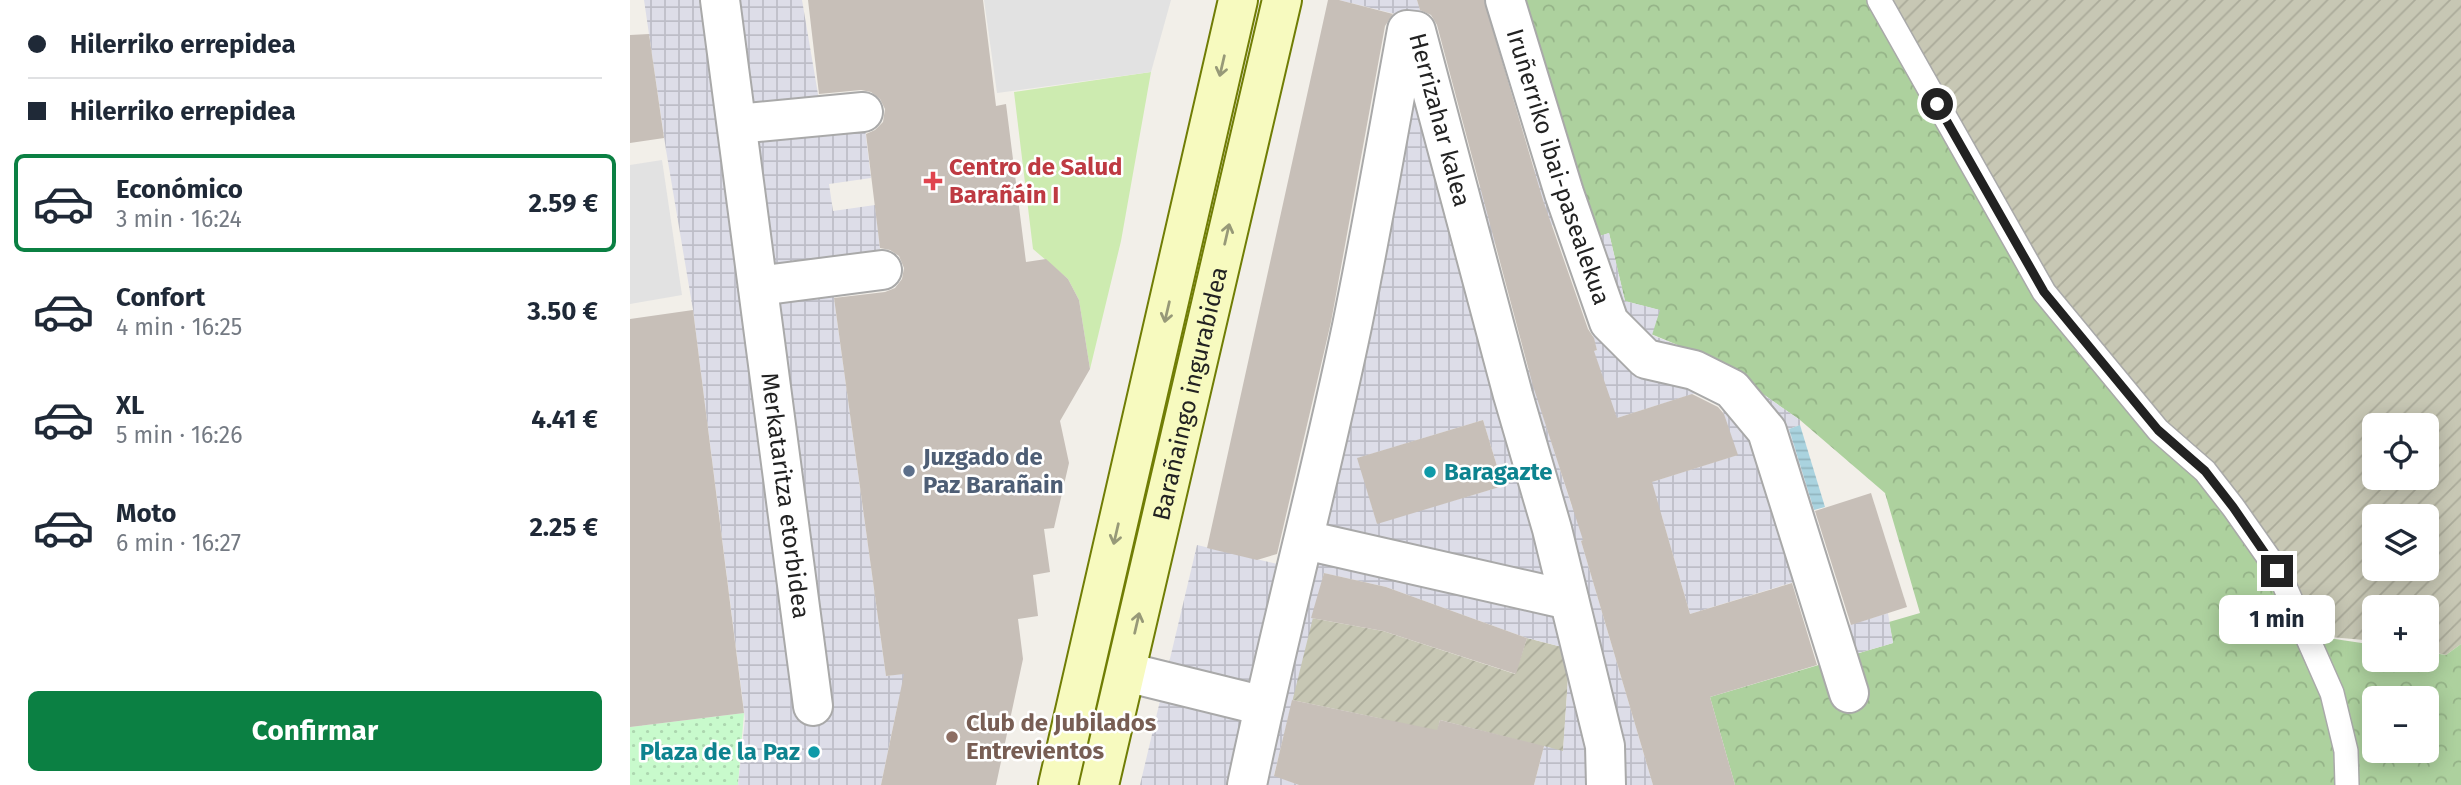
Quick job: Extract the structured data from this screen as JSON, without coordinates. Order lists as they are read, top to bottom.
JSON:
{
  "streets": {
    "main road": ["Barañaingo ingurabidea"],
    "street": ["Herrizahar kalea", "Iruñerriko ibai-pasealekua", "Merkataritza etorbidea"]
  },
  "places": {
    "health": ["Centro de Salud Barañáin I"],
    "other": [
      "Juzgado de Paz Barañain",
      "Baragazte",
      "Club de Jubilados Entrevientos",
      "Plaza de la Paz"
    ]
  },
  "page": {
    "banner": ["Hilerriko errepidea", "Hilerriko errepidea"],
    "list": [
      {
        "name": "Económico",
        "note": "3 min · 16:24",
        "value": "2.59 €"
      },
      {
        "name": "Confort",
        "note": "4 min · 16:25",
        "value": "3.50 €"
      },
      {
        "name": "XL",
        "note": "5 min · 16:26",
        "value": "4.41 €"
      },
      {
        "name": "Moto",
        "note": "6 min · 16:27",
        "value": "2.25 €"
      }
    ],
    "map_buttons": ["+", "−"],
    "bubble": "1 min",
    "buttons": "Confirmar"
  }
}
